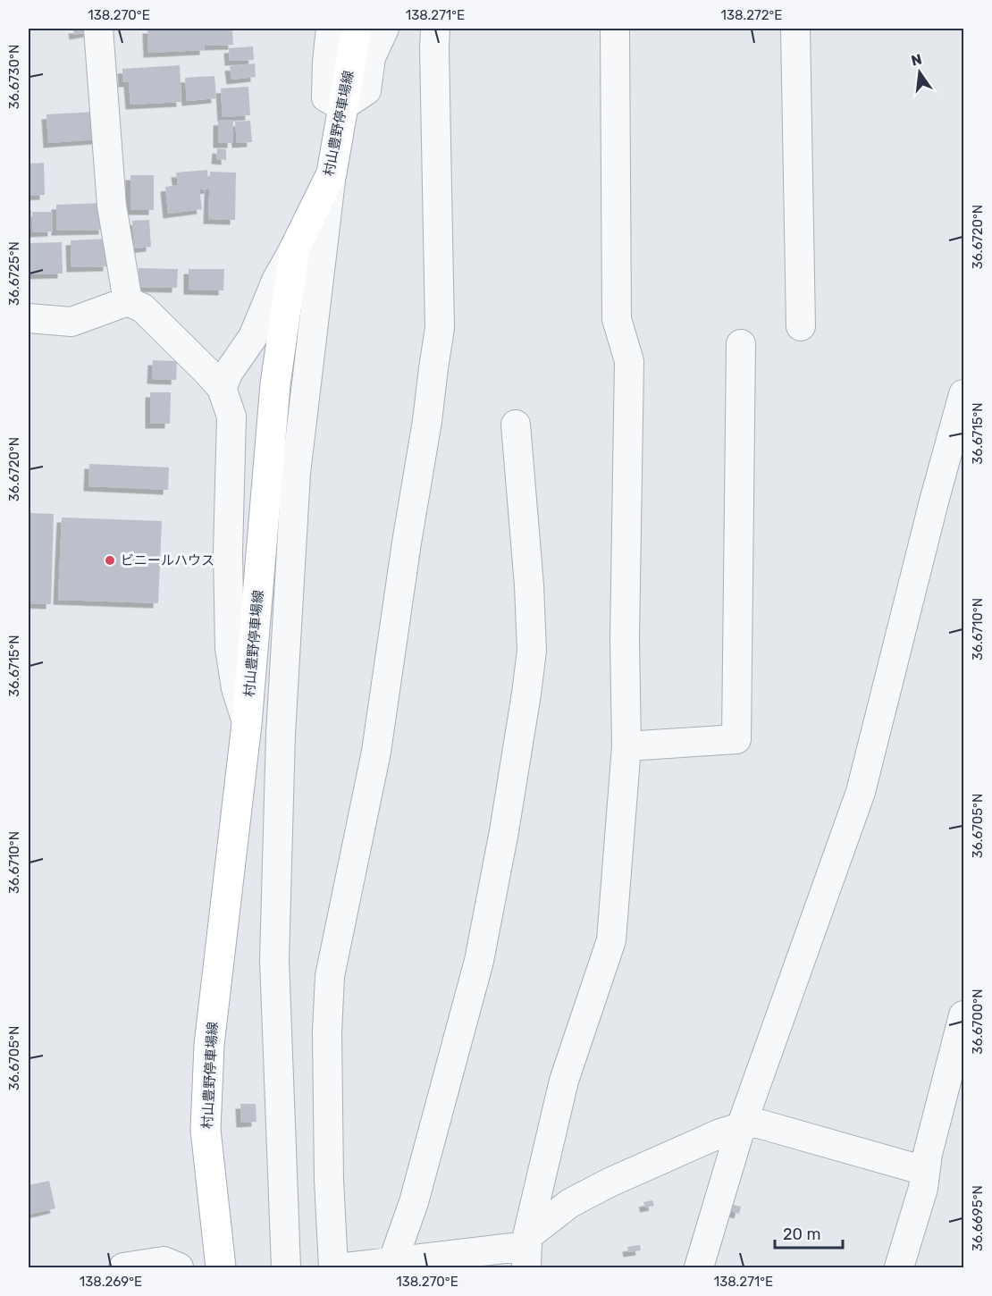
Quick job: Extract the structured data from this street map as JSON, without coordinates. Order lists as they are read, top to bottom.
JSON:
{
  "streets": {
    "main road": ["村山豊野停車場線"]
  },
  "places": ["ビニールハウス"],
  "scale_bar": "20 m",
  "north": "top",
  "coordinates": [
    "138.270°E",
    "138.271°E",
    "138.272°E",
    "36.6730°N",
    "36.6720°N",
    "36.6725°N",
    "36.6715°N",
    "36.6710°N",
    "36.6705°N",
    "36.6700°N",
    "36.6695°N",
    "138.269°E"
  ]
}
